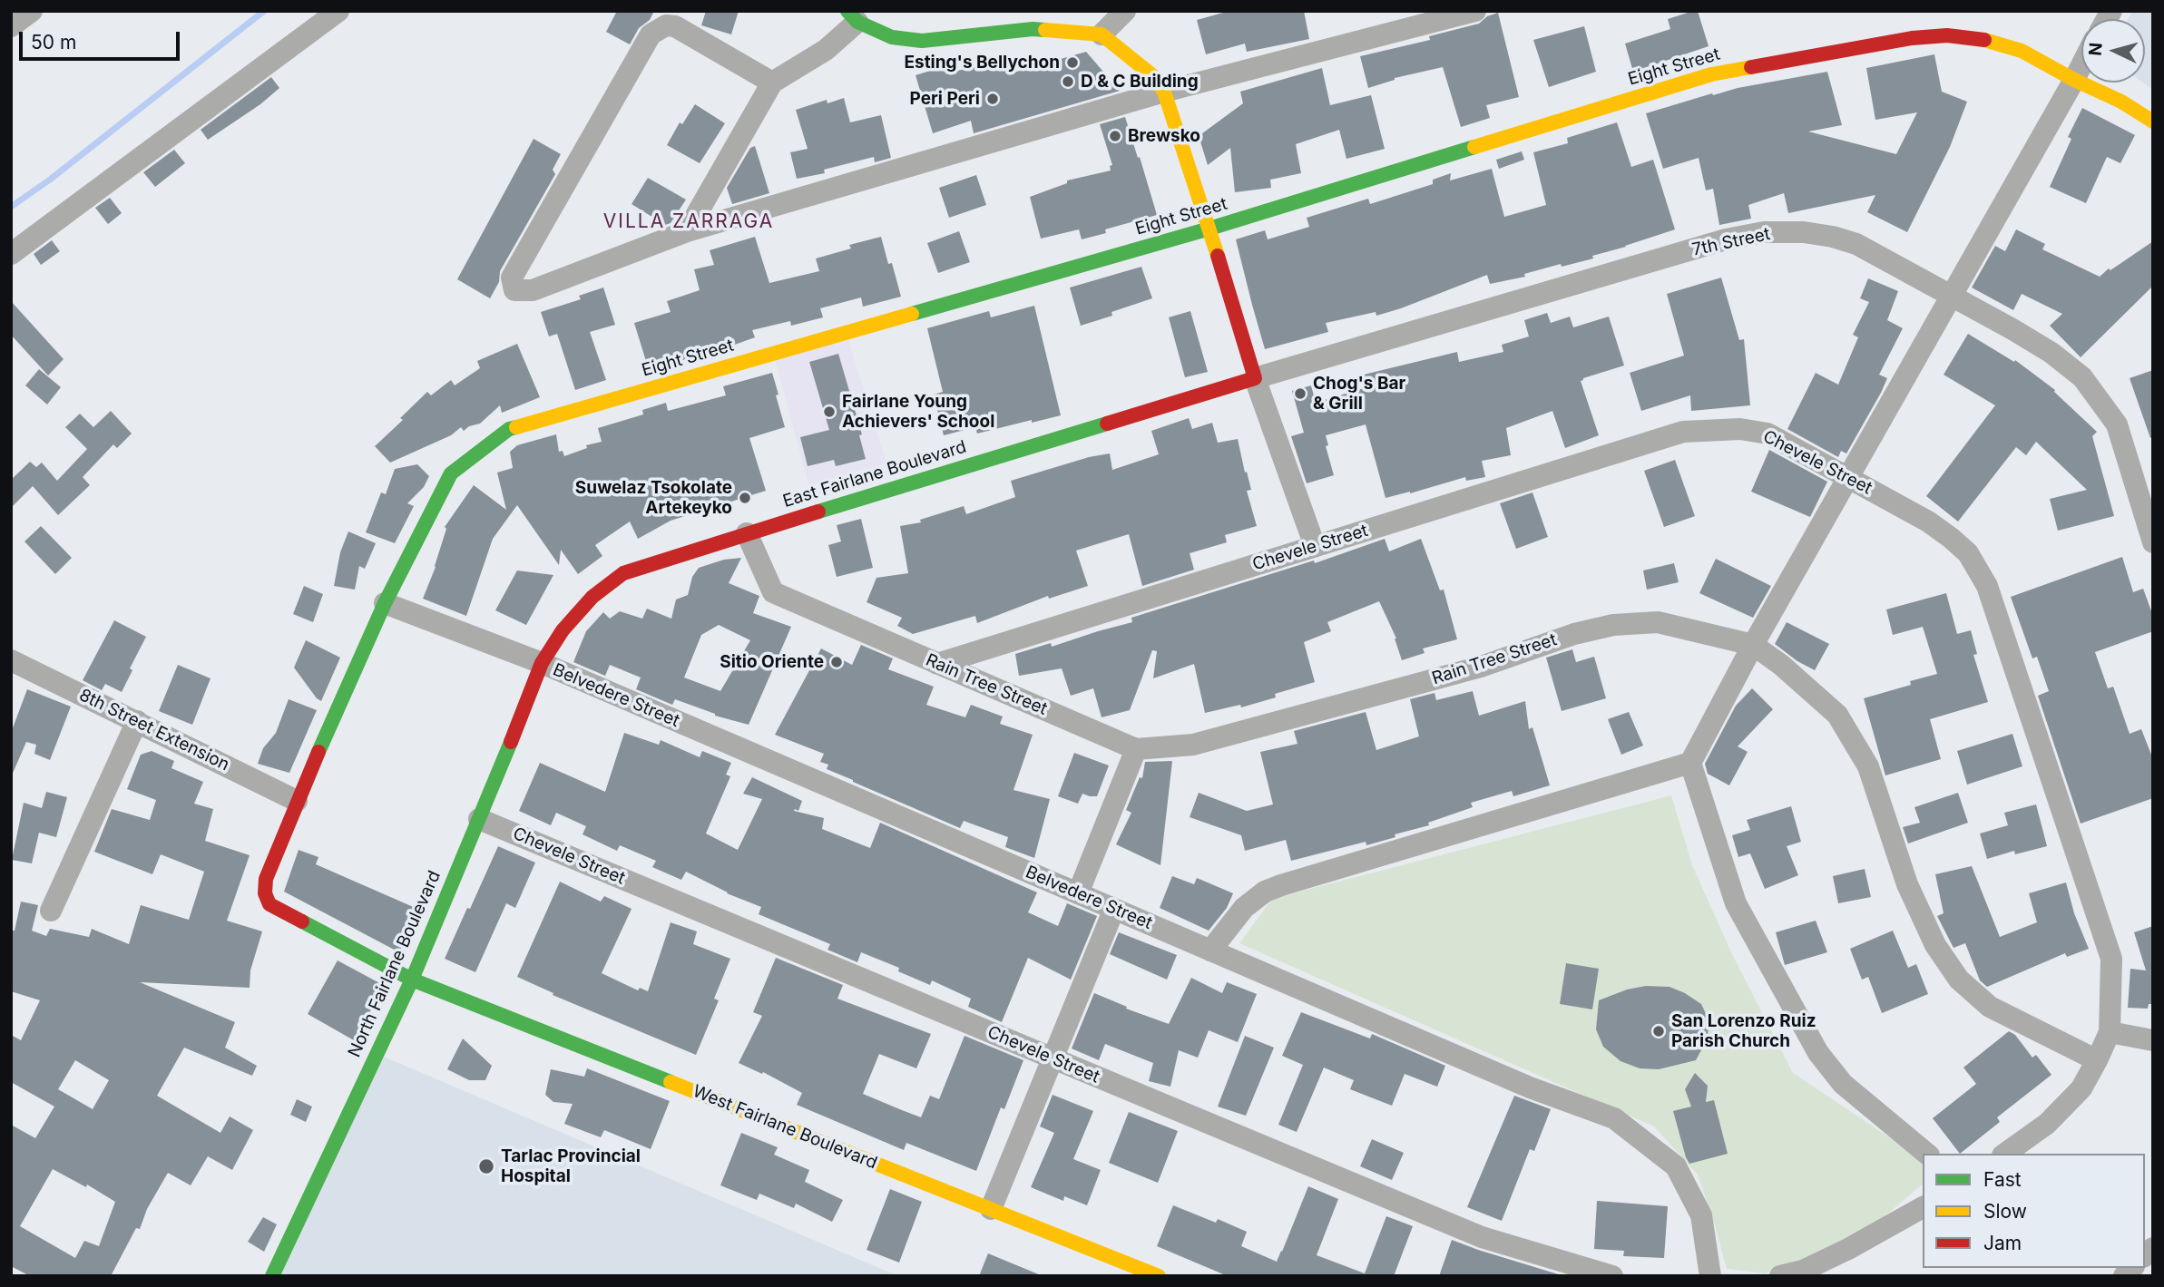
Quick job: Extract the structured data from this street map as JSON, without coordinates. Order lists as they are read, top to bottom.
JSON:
{
  "streets": {
    "street": [
      "Eight Street",
      "7th Street",
      "Chevele Street",
      "East Fairlane Boulevard",
      "Rain Tree Street",
      "Belvedere Street",
      "8th Street Extension",
      "North Fairlane Boulevard",
      "West Fairlane Boulevard"
    ]
  },
  "crossings": [
    ["Eight Street", "Belvedere Street"],
    ["Eight Street", "8th Street Extension"],
    ["Eight Street", "West Fairlane Boulevard"],
    ["7th Street", "East Fairlane Boulevard"],
    ["Chevele Street", "Rain Tree Street"],
    ["Chevele Street", "North Fairlane Boulevard"],
    ["East Fairlane Boulevard", "Rain Tree Street"],
    ["East Fairlane Boulevard", "Belvedere Street"],
    ["East Fairlane Boulevard", "North Fairlane Boulevard"],
    ["Belvedere Street", "North Fairlane Boulevard"],
    ["8th Street Extension", "West Fairlane Boulevard"],
    ["North Fairlane Boulevard", "West Fairlane Boulevard"]
  ],
  "districts": ["VILLA ZARRAGA"],
  "places": [
    "Esting's Bellychon",
    "D & C Building",
    "Peri Peri",
    "Brewsko",
    "Chog's Bar & Grill",
    "Fairlane Young Achievers' School",
    "Suwelaz Tsokolate Artekeyko",
    "Sitio Oriente",
    "San Lorenzo Ruiz Parish Church",
    "Tarlac Provincial Hospital"
  ],
  "legend": ["Fast", "Slow", "Jam"],
  "scale_bar": "50 m",
  "north": "left"
}
